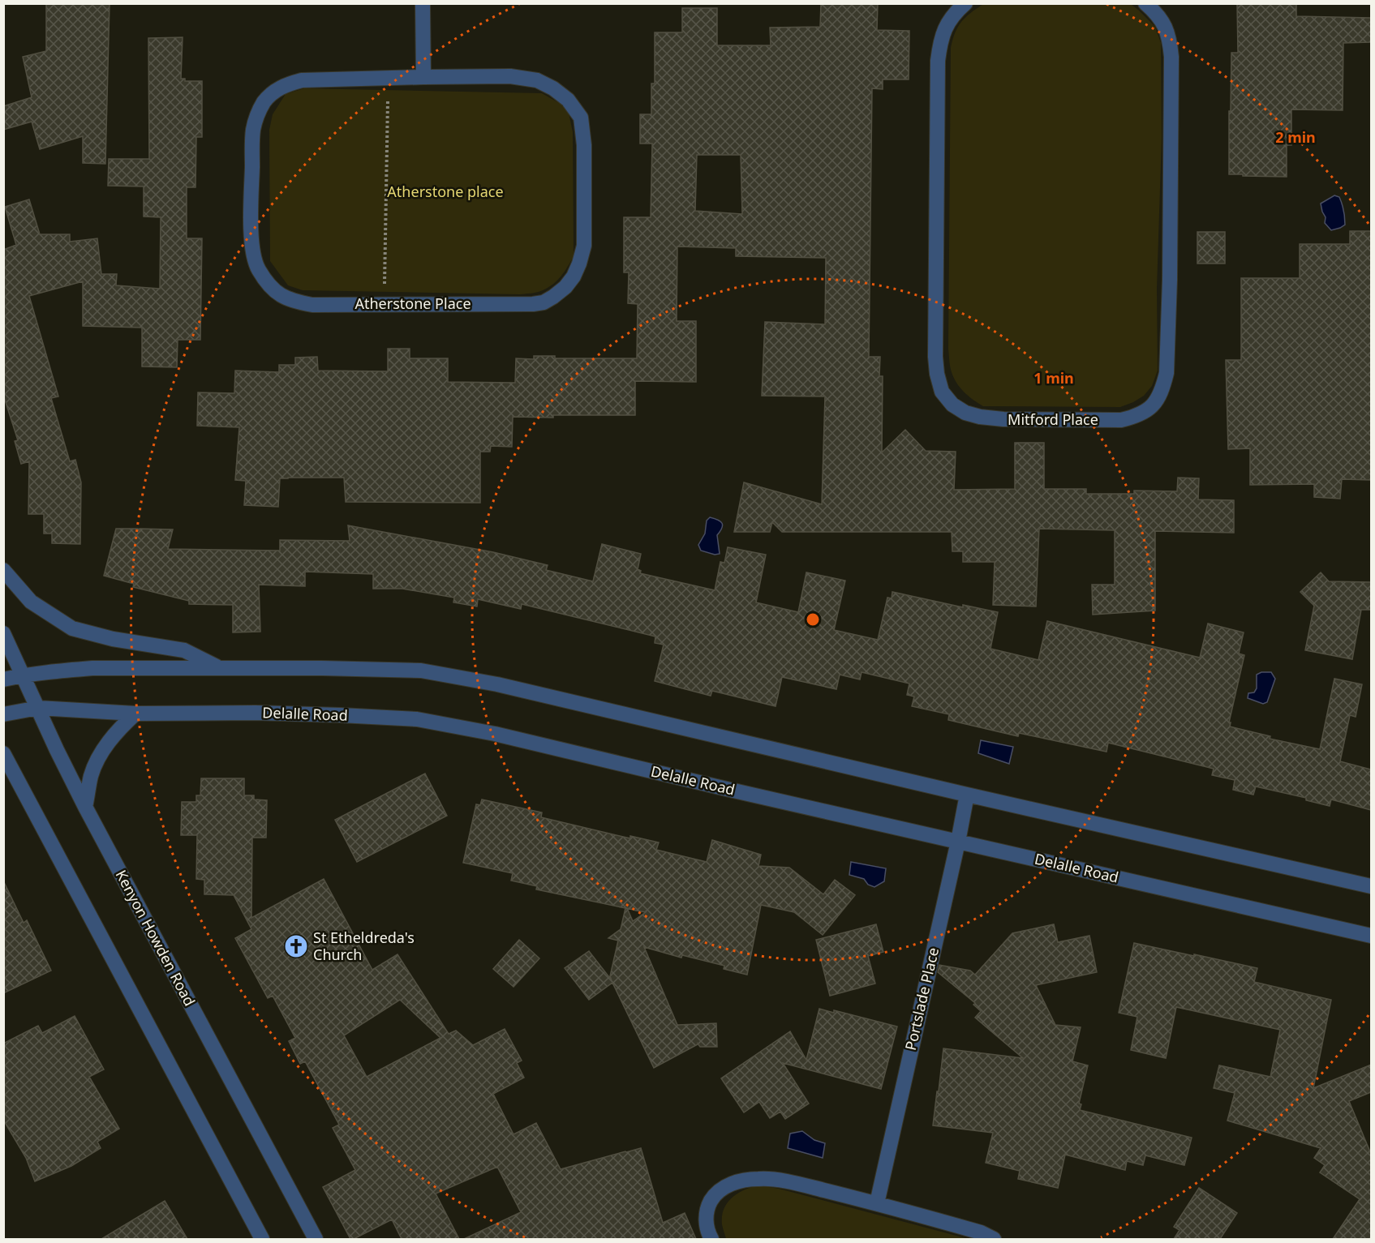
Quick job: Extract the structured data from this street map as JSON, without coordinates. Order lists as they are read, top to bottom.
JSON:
{
  "streets": {
    "street": [
      "Atherstone Place",
      "Mitford Place",
      "Delalle Road",
      "Kenyon Howden Road",
      "Portslade Place"
    ]
  },
  "crossings": [
    ["Delalle Road", "Kenyon Howden Road"],
    ["Delalle Road", "Portslade Place"]
  ],
  "parks": ["Atherstone place"],
  "places": {
    "church": ["St Etheldreda's Church"]
  },
  "rings": ["2 min", "1 min"]
}
